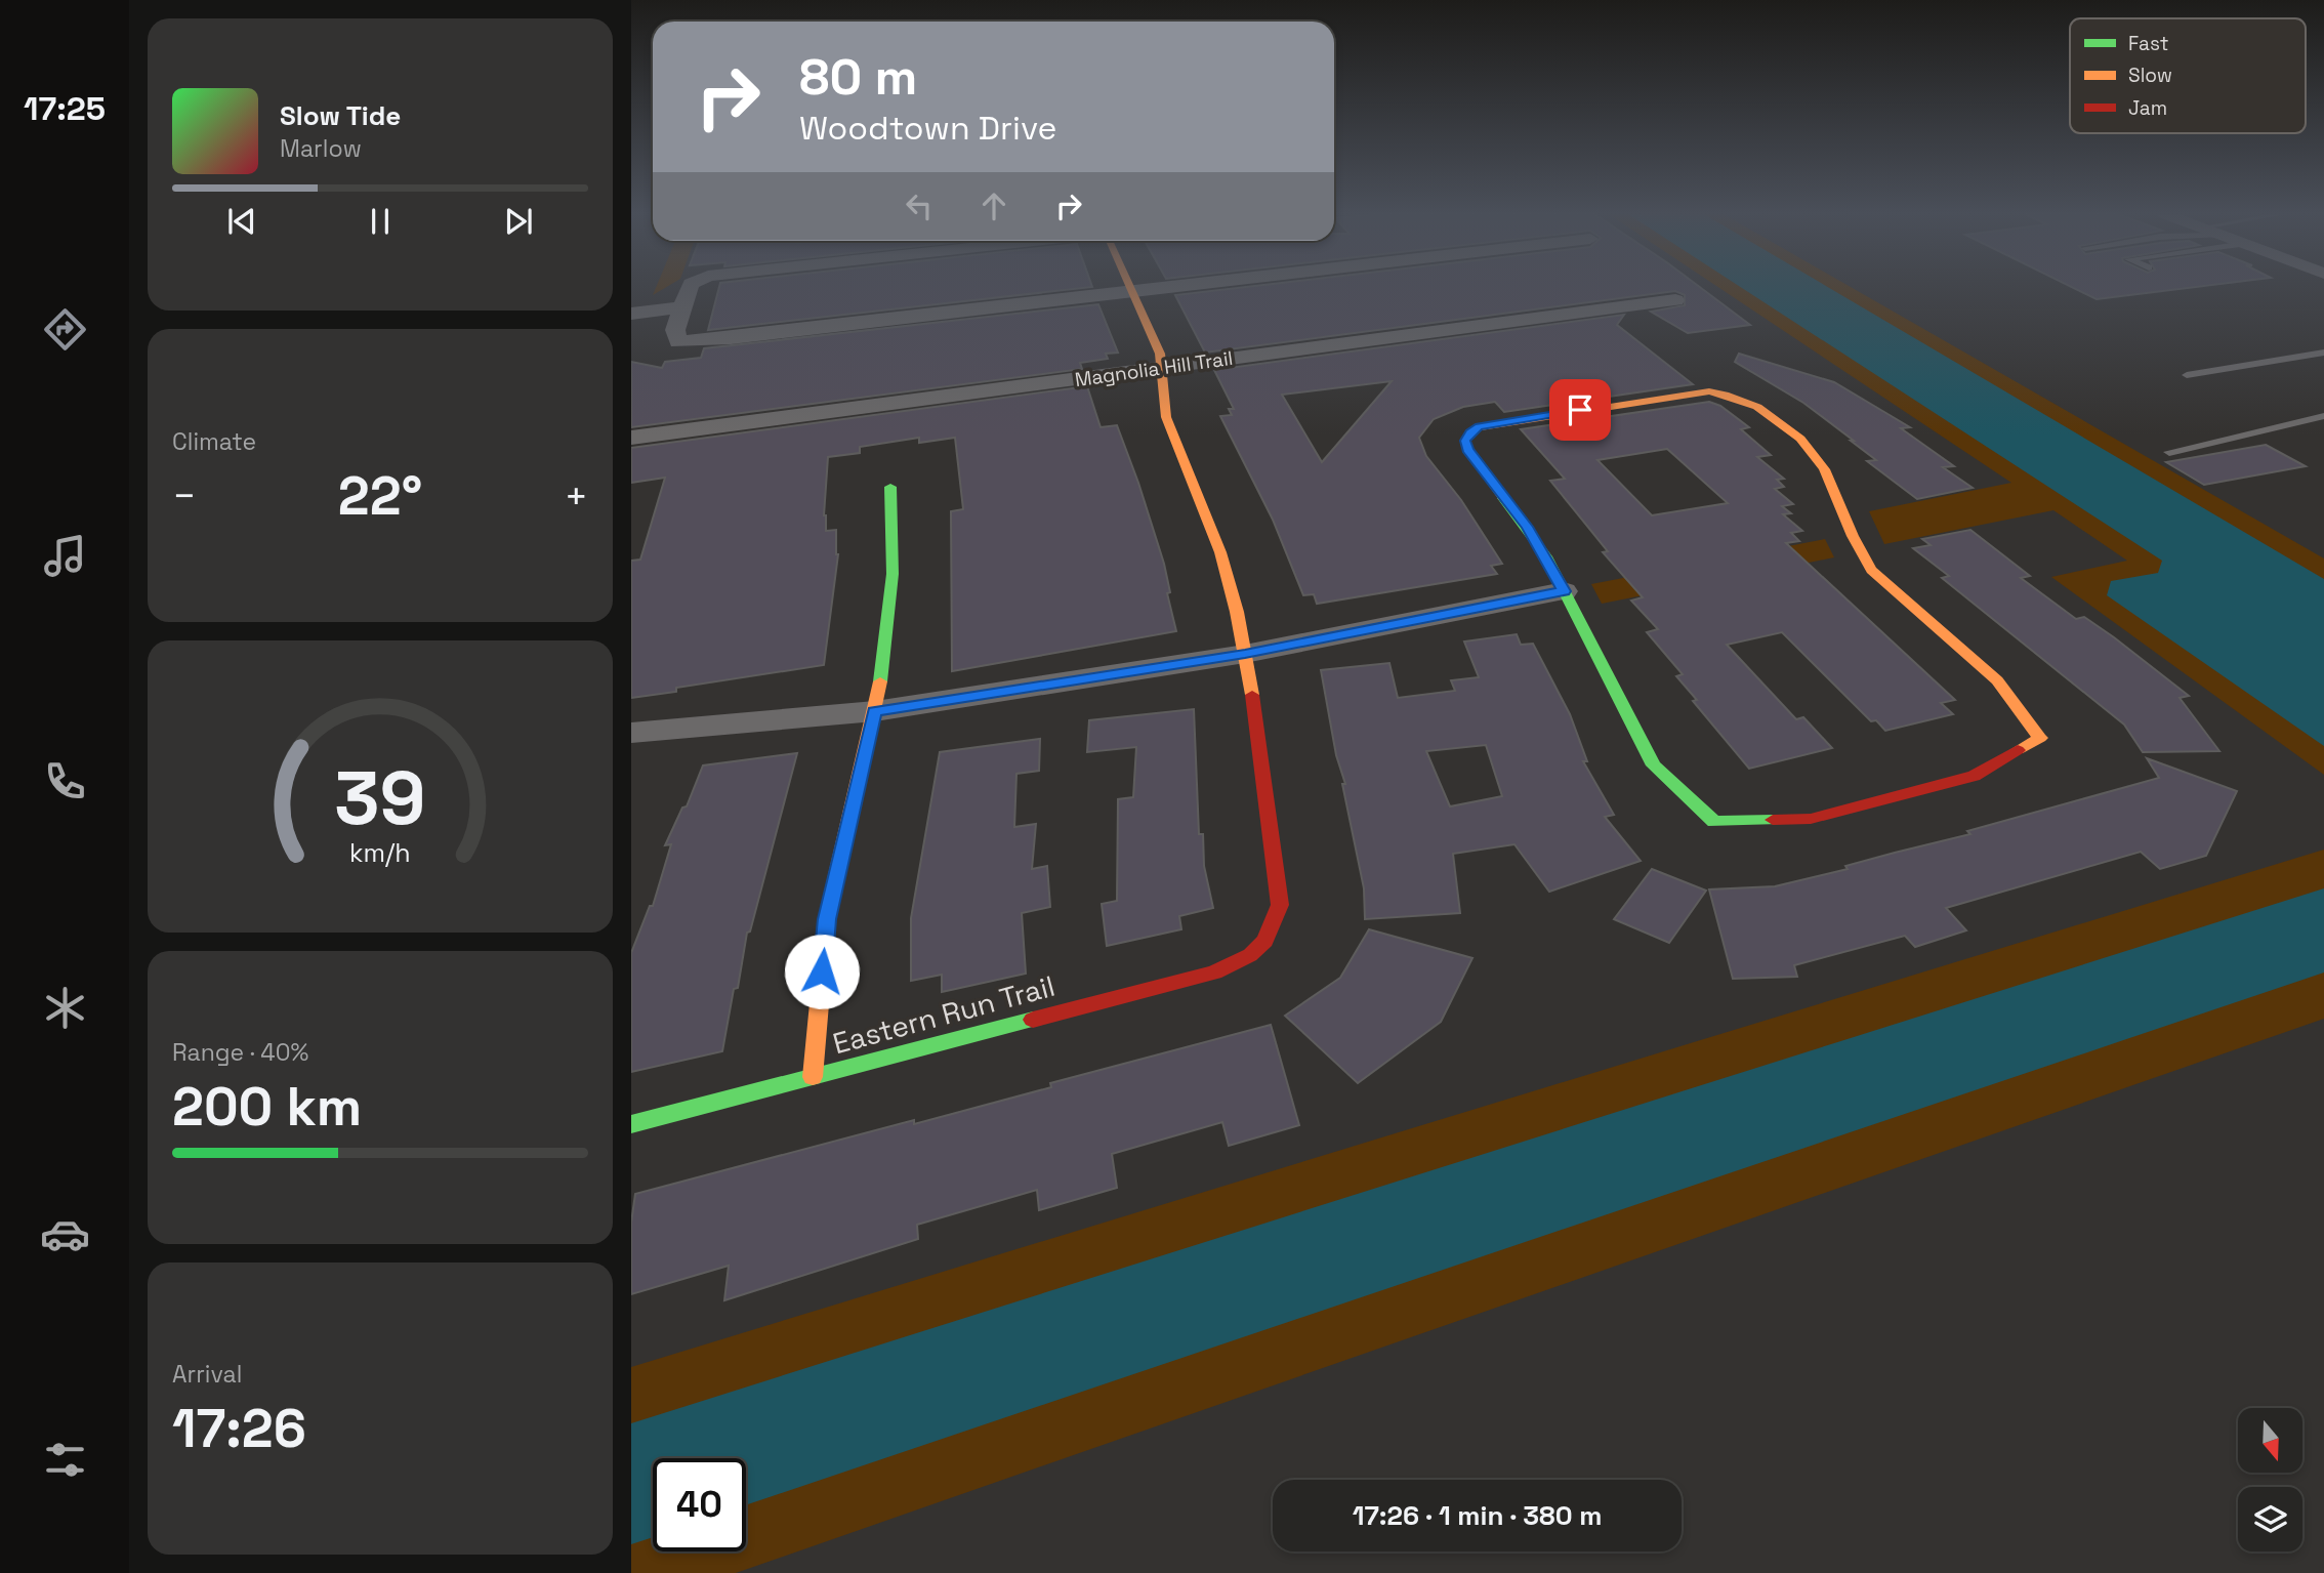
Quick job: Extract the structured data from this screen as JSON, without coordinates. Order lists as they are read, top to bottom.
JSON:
{
  "streets": {
    "street": ["Magnolia Hill Trail", "Eastern Run Trail"]
  },
  "legend": ["Fast", "Slow", "Jam"],
  "north": "bottom",
  "page": {
    "tabs": "17:25",
    "turn": ["80 m", "Woodtown Drive"],
    "song": ["Slow Tide", "Marlow"],
    "tile": [
      "Climate",
      ["Range · 40%", "200 km"],
      ["Arrival", "17:26"]
    ],
    "heat": ["−", "22°", "+"],
    "limit": "40",
    "trip": "17:26 · 1 min · 380 m",
    "gauge": ["39", "km/h"]
  }
}
